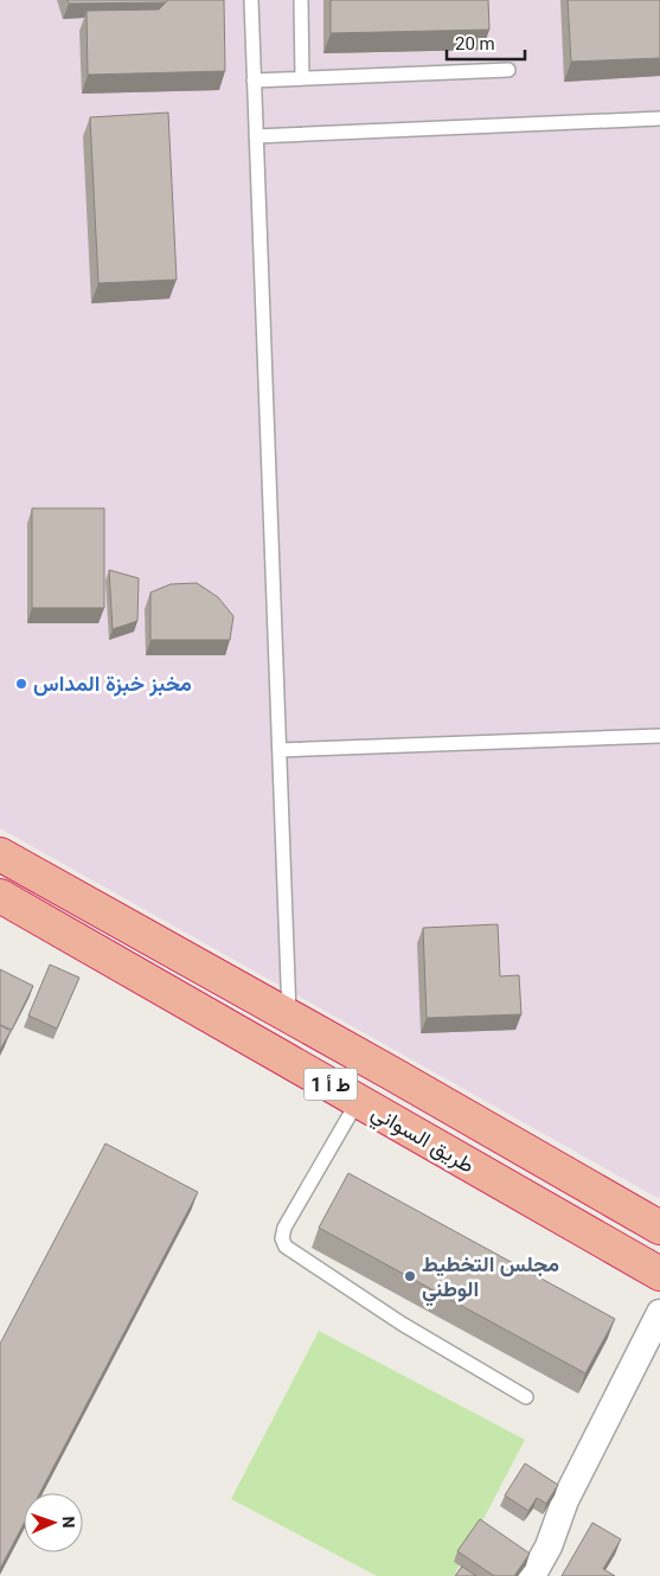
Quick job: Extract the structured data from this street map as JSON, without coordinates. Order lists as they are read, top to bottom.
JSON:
{
  "streets": {
    "highway": ["ط أ 1", "طريق السواني"]
  },
  "places": ["مخبز خبزة المداس", "مجلس التخطيط الوطني"],
  "scale_bar": "20 m",
  "north": "right"
}
